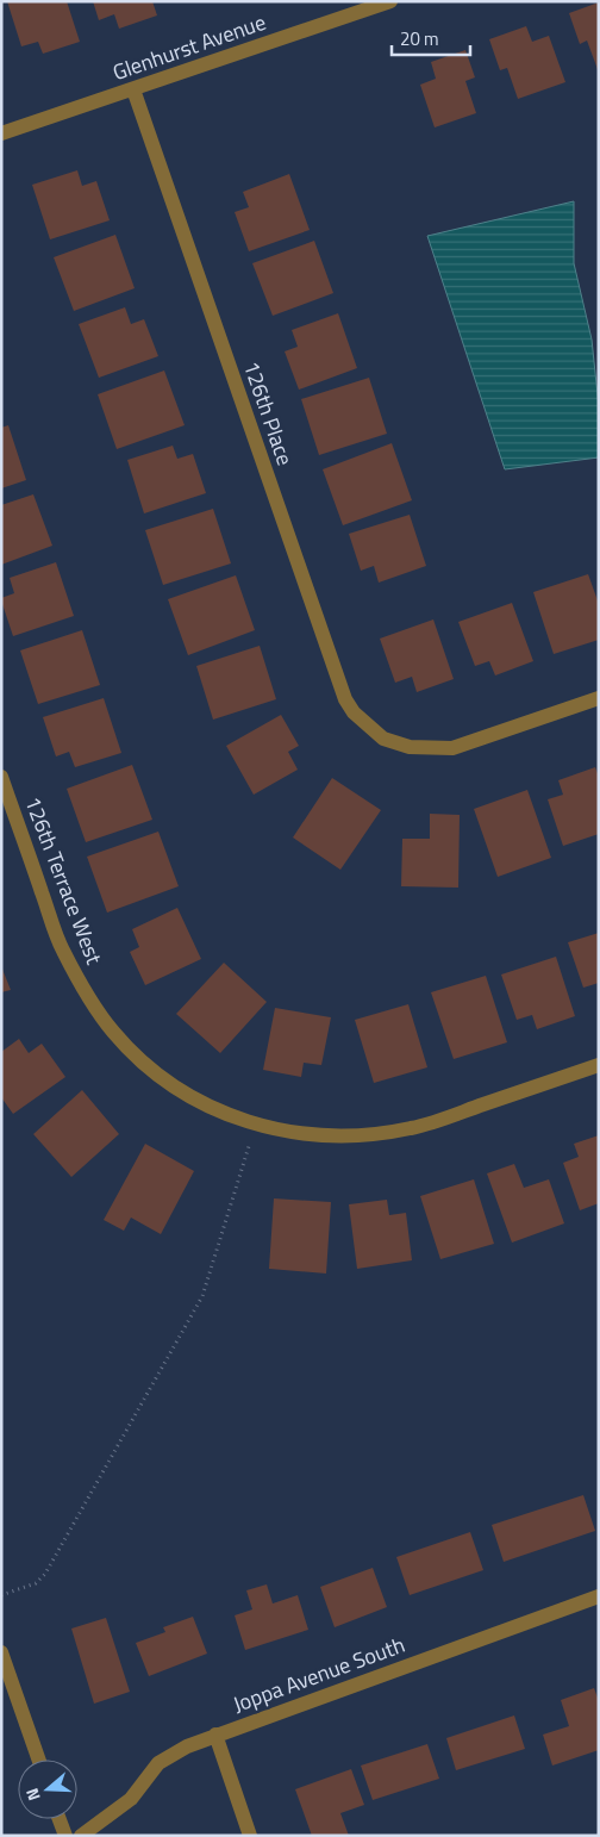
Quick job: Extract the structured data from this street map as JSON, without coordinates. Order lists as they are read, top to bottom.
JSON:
{
  "streets": {
    "street": [
      "Glenhurst Avenue",
      "126th Place",
      "126th Terrace West",
      "Joppa Avenue South"
    ]
  },
  "crossings": [
    ["Glenhurst Avenue", "126th Place"]
  ],
  "scale_bar": "20 m",
  "north": "left"
}
